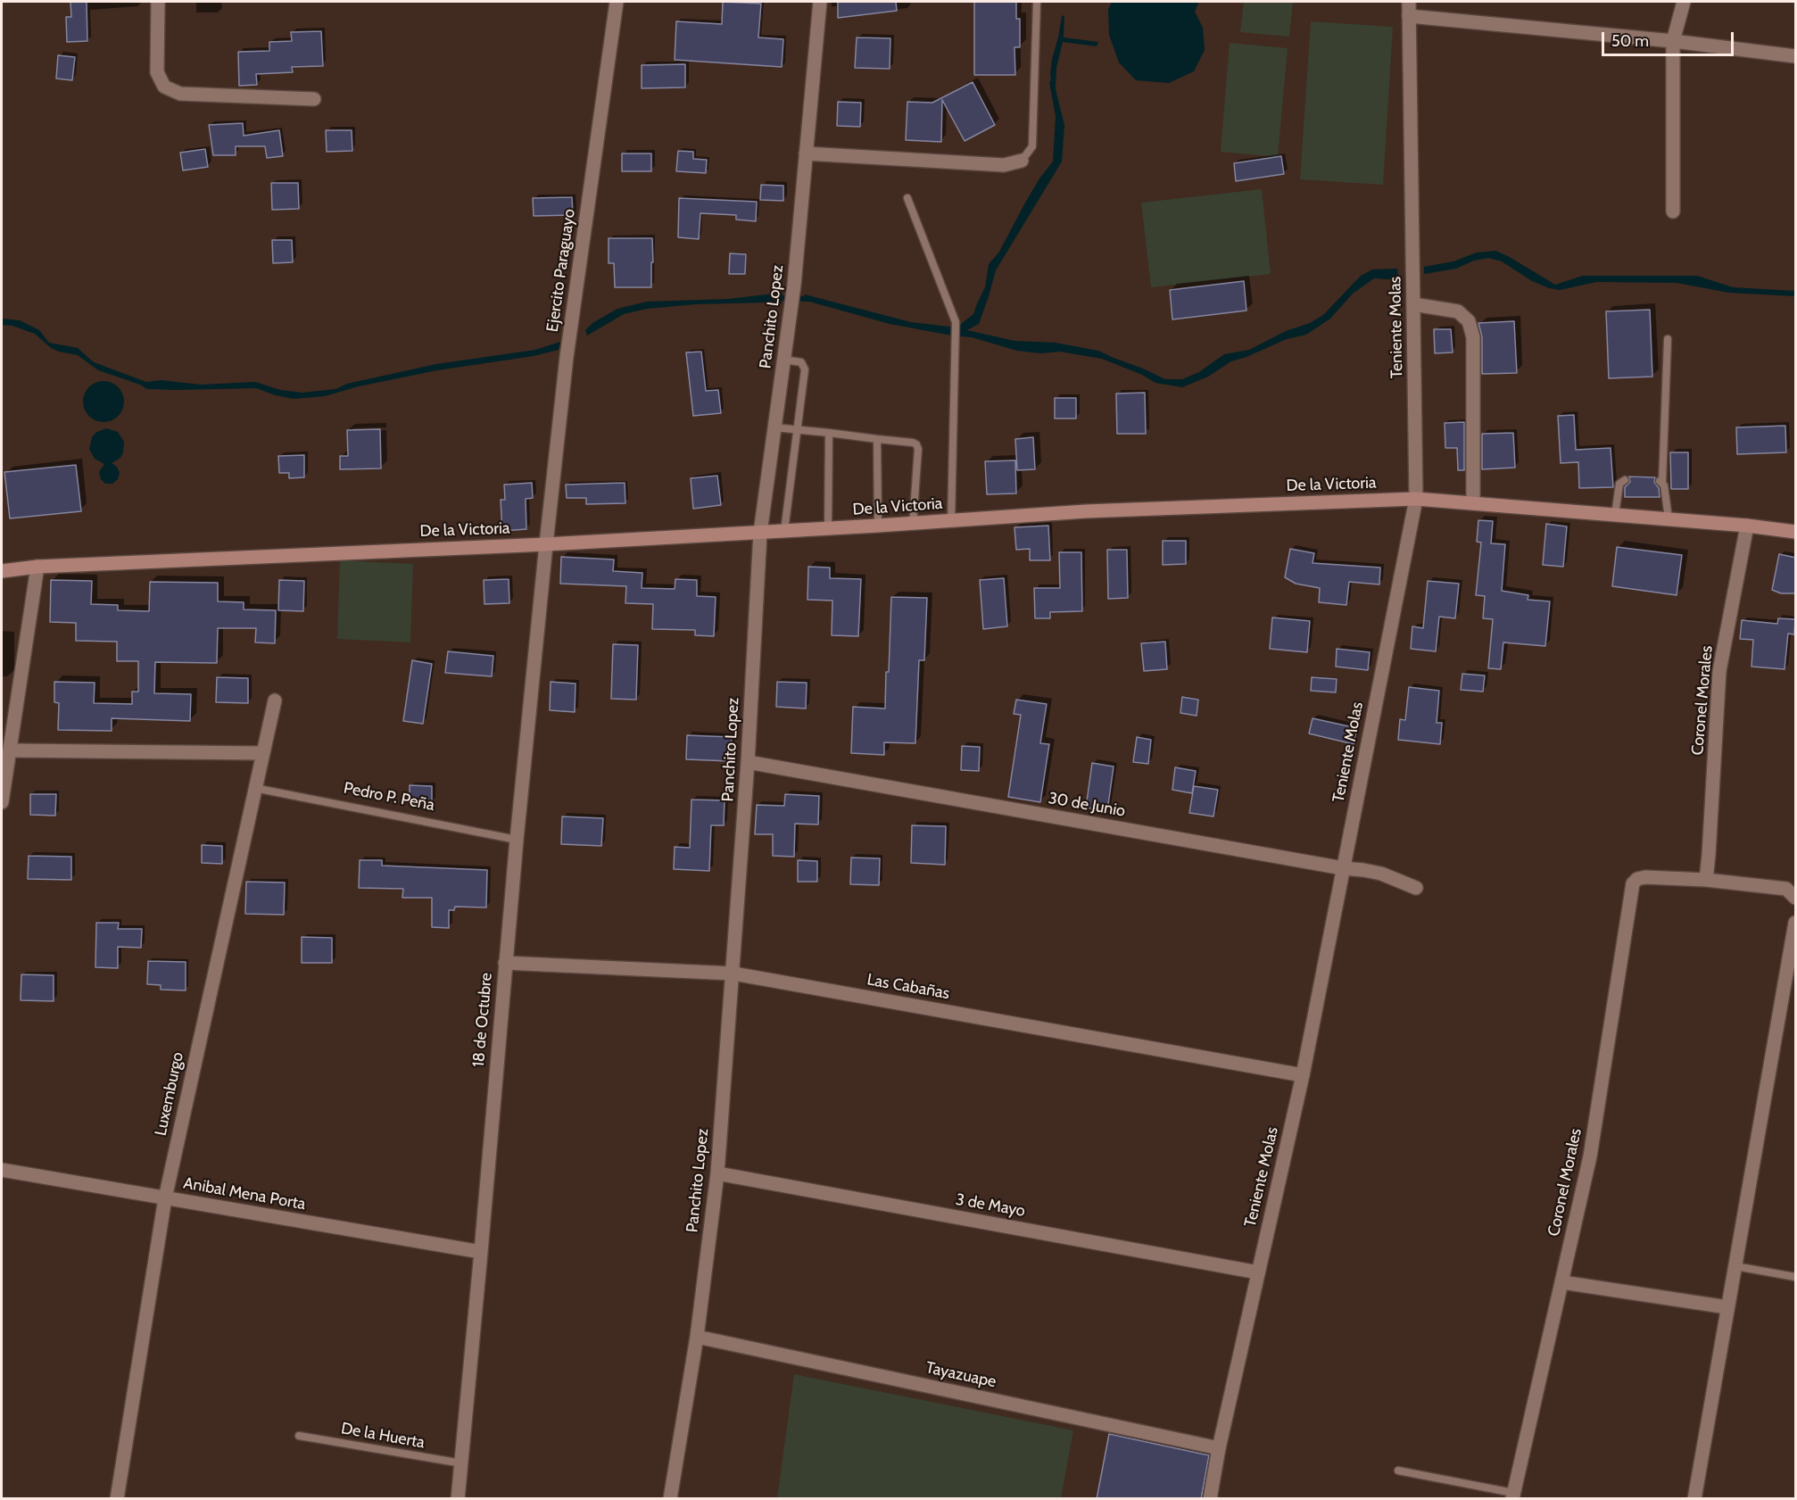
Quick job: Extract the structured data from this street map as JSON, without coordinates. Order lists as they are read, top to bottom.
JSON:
{
  "streets": {
    "main road": ["De la Victoria"],
    "street": [
      "Ejercito Paraguayo",
      "Panchito Lopez",
      "Teniente Molas",
      "Coronel Morales",
      "30 de Junio",
      "Las Cabañas",
      "18 de Octubre",
      "Luxemburgo",
      "Anibal Mena Porta",
      "3 de Mayo",
      "Tayazuape"
    ],
    "lane": ["Pedro P. Peña", "De la Huerta"]
  },
  "crossings": [
    ["Ejercito Paraguayo", "De la Victoria"],
    ["Ejercito Paraguayo", "18 de Octubre"],
    ["Panchito Lopez", "De la Victoria"],
    ["Panchito Lopez", "30 de Junio"],
    ["Panchito Lopez", "Las Cabañas"],
    ["Panchito Lopez", "3 de Mayo"],
    ["Panchito Lopez", "Tayazuape"],
    ["Teniente Molas", "De la Victoria"],
    ["Teniente Molas", "30 de Junio"],
    ["Teniente Molas", "Las Cabañas"],
    ["Teniente Molas", "3 de Mayo"],
    ["Teniente Molas", "Tayazuape"],
    ["De la Victoria", "Coronel Morales"],
    ["De la Victoria", "18 de Octubre"],
    ["Pedro P. Peña", "18 de Octubre"],
    ["Pedro P. Peña", "Luxemburgo"],
    ["Las Cabañas", "18 de Octubre"],
    ["18 de Octubre", "Anibal Mena Porta"],
    ["18 de Octubre", "De la Huerta"],
    ["Luxemburgo", "Anibal Mena Porta"]
  ],
  "scale_bar": "50 m"
}
